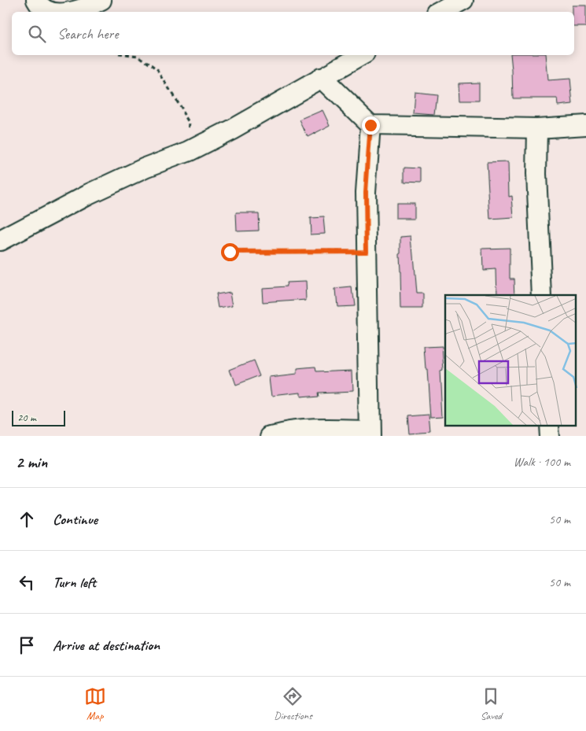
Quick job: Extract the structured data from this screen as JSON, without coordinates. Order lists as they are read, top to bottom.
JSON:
{
  "scale_bar": "20 m",
  "page": {
    "search": "Search here",
    "scale": "20 m",
    "heading": ["2 min", "Walk · 100 m"],
    "list": [
      ["Continue", "50 m"],
      ["Turn left", "50 m"],
      "Arrive at destination"
    ],
    "nav": ["Map", "Directions", "Saved"]
  }
}
